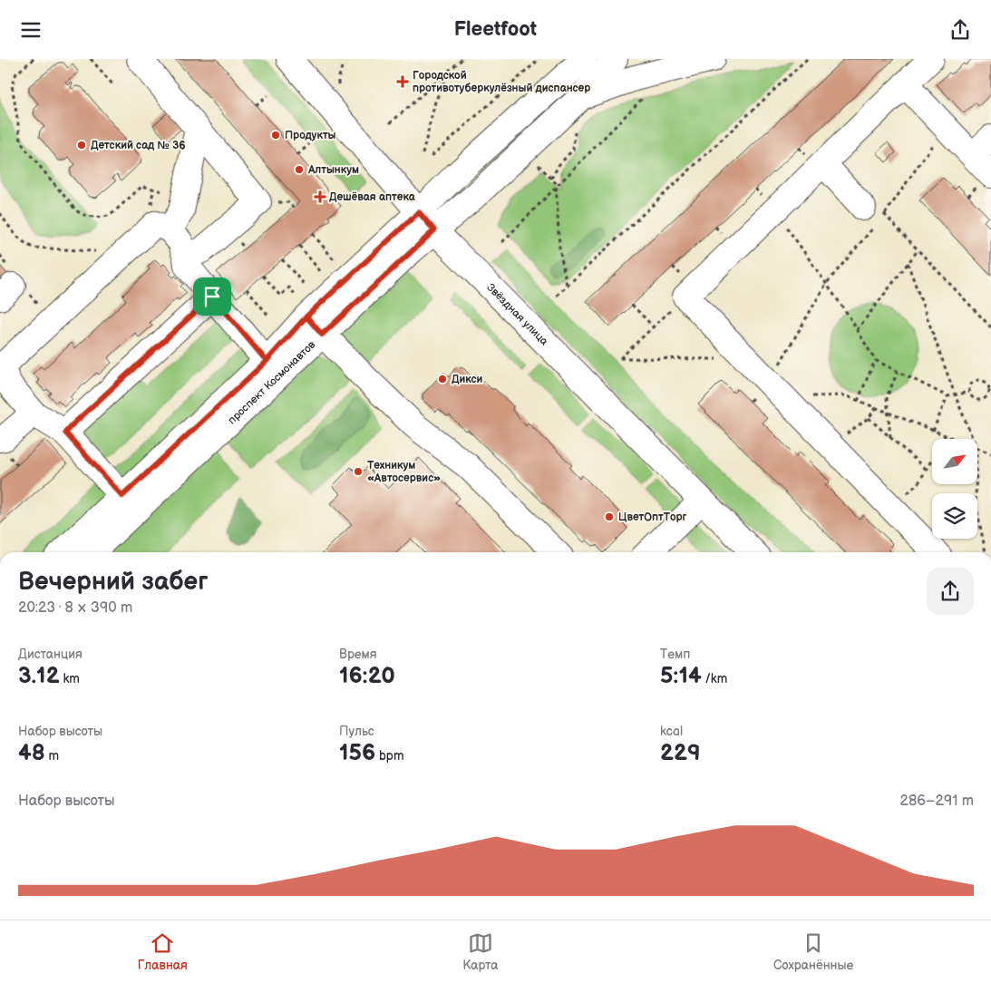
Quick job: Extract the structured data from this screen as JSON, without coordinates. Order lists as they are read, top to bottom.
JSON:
{
  "streets": {
    "street": ["Звёздная улица", "проспект Космонавтов"]
  },
  "crossings": [
    ["Звёздная улица", "проспект Космонавтов"]
  ],
  "places": {
    "health": ["Городской противотуберкулёзный диспансер", "Дешёвая аптека"],
    "other": [
      "Продукты",
      "Детский сад № 36",
      "Алтынкум",
      "Дикси",
      "Техникум «Автосервис»",
      "ЦветОптТорг"
    ]
  },
  "north": "top right",
  "page": {
    "header": "Fleetfoot",
    "heading": ["Вечерний забег", "20:23 · 8 × 390 m"],
    "stats": [
      ["Дистанция", "3.12 km"],
      ["Время", "16:20"],
      ["Темп", "5:14 /km"],
      ["Набор высоты", "48 m"],
      ["Пульс", "156 bpm"],
      ["kcal", "229"]
    ],
    "chart": ["Набор высоты", "286–291 m"],
    "tabs": ["Главная", "Карта", "Сохранённые"]
  }
}
